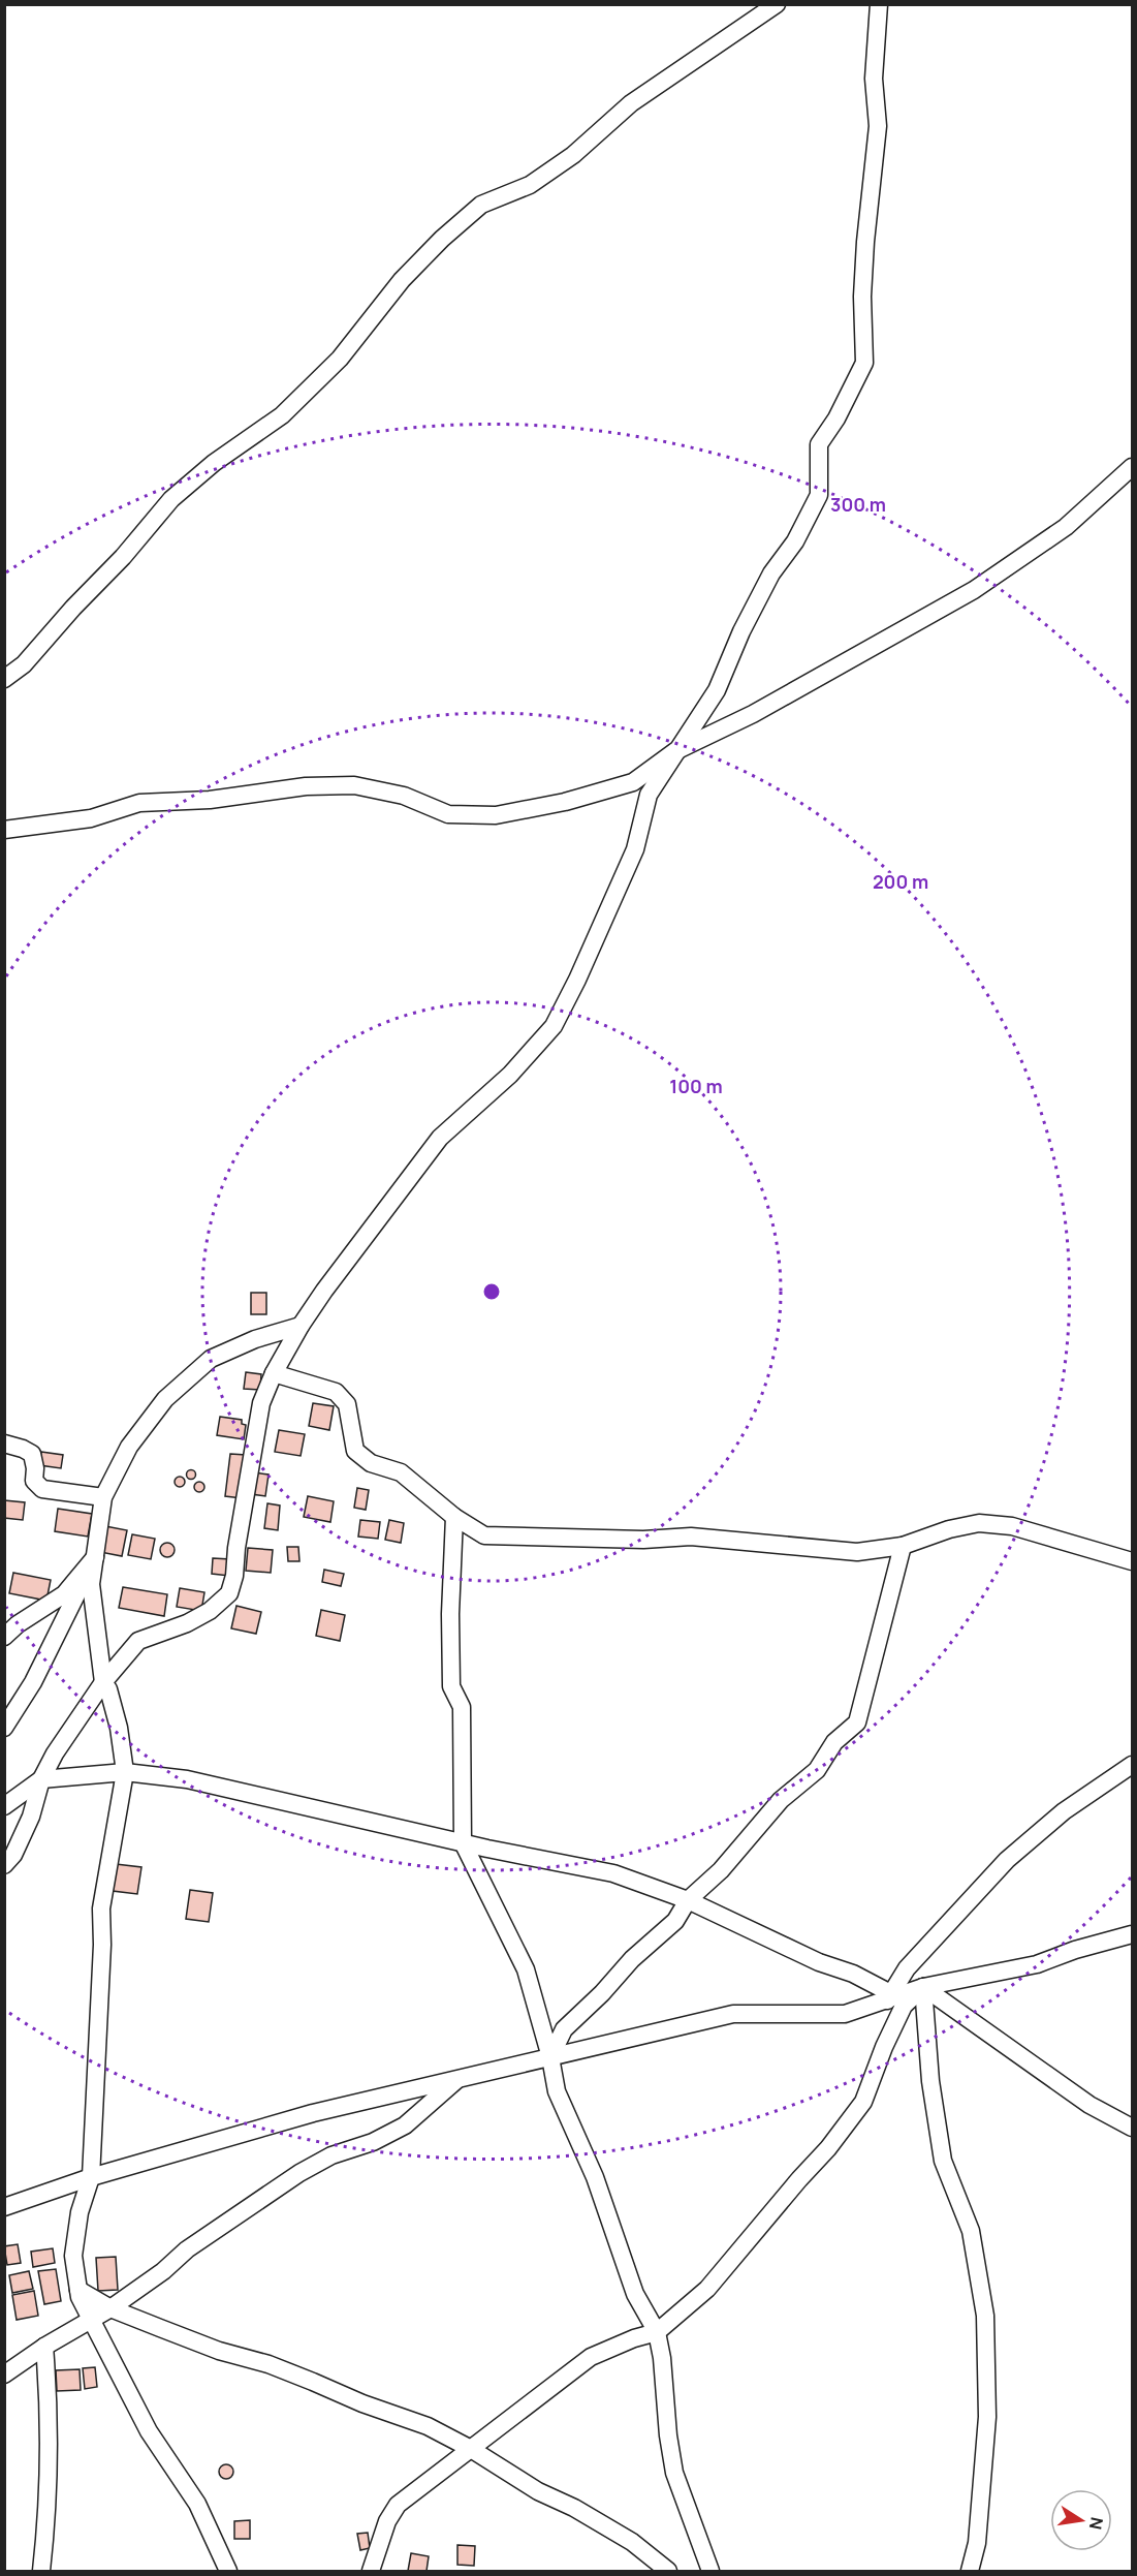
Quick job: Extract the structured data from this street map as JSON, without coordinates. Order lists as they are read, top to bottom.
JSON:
{
  "north": "right",
  "rings": ["300 m", "200 m", "100 m"]
}
